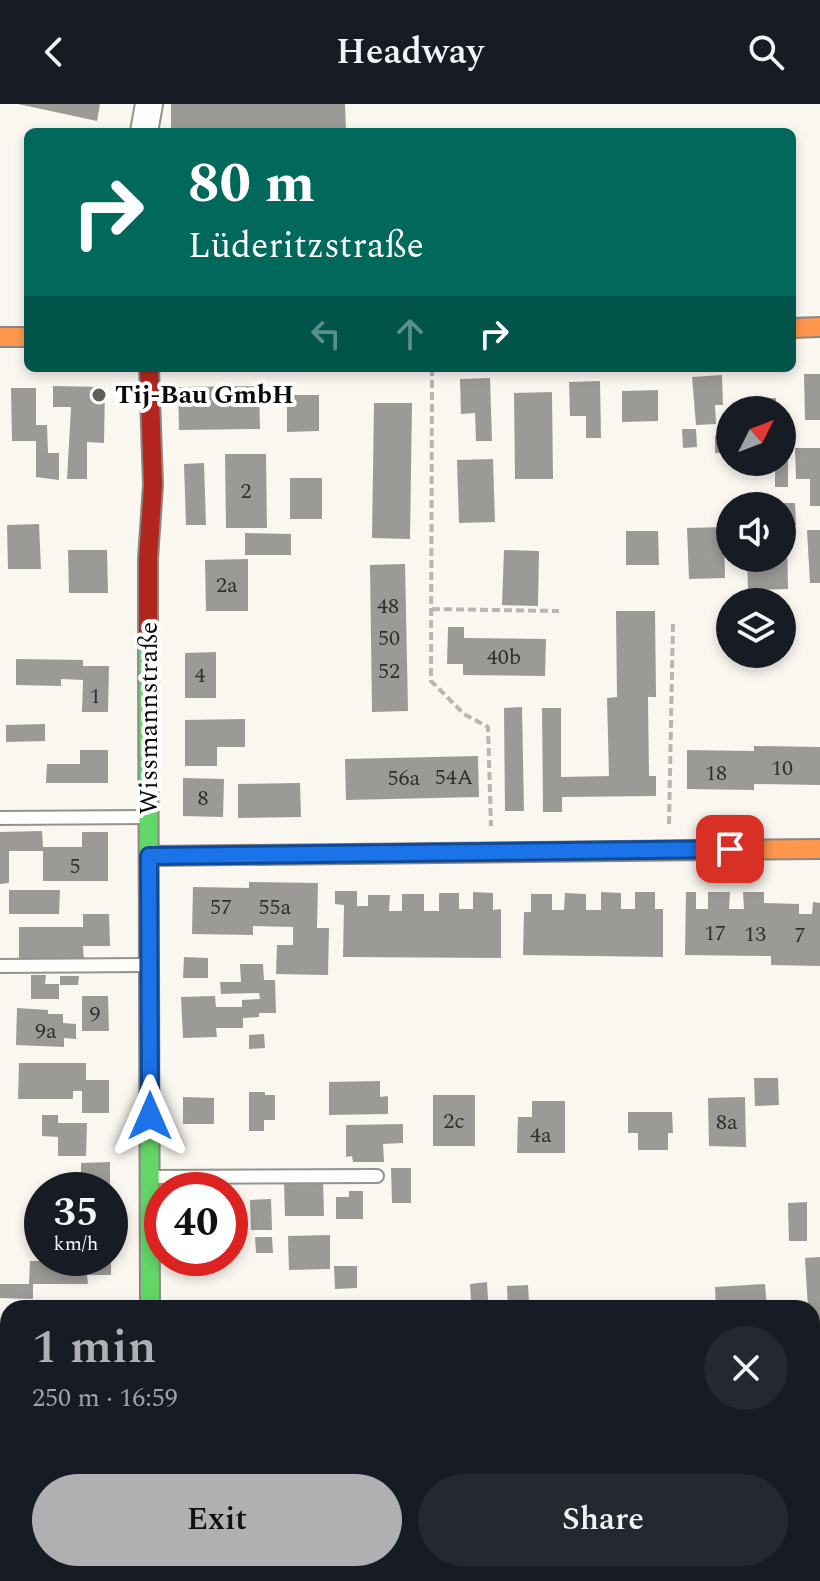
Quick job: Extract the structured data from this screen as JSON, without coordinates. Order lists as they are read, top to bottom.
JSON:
{
  "streets": {
    "street": ["Wissmannstraße"]
  },
  "places": ["Tij-Bau GmbH"],
  "house_numbers": [
    "2",
    "2a",
    "48",
    "50",
    "40b",
    "52",
    "4",
    "1",
    "10",
    "18",
    "54A",
    "56a",
    "8",
    "5",
    "57",
    "55a",
    "17",
    "13",
    "7",
    "9",
    "9a",
    "2c",
    "8a",
    "4a"
  ],
  "north": "top right",
  "page": {
    "header": "Headway",
    "turn": ["80 m", "Lüderitzstraße"],
    "speed": "35 km/h",
    "limit": "40",
    "heading": ["1 min", "250 m · 16:59"],
    "buttons": ["Exit", "Share"]
  }
}
